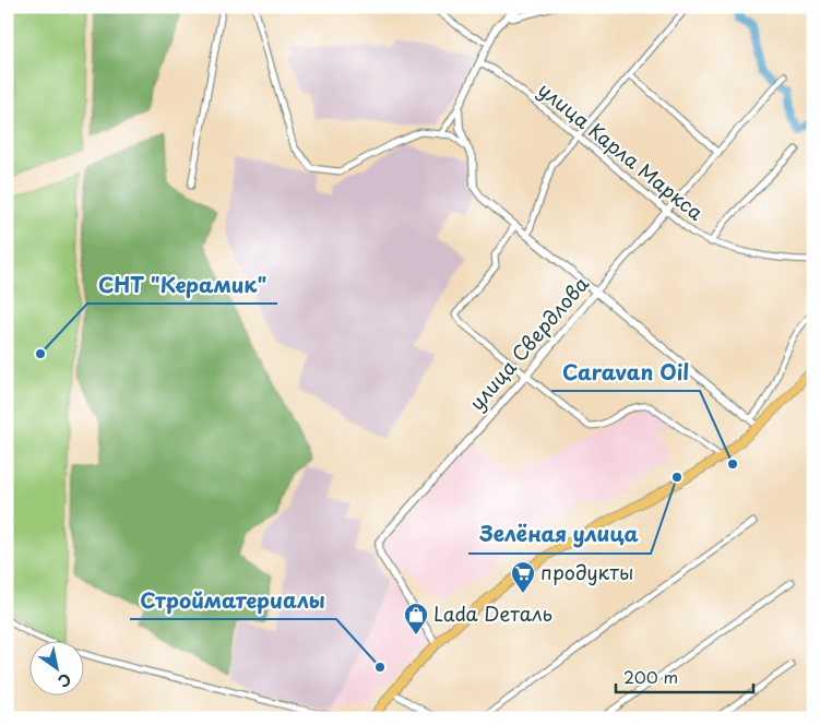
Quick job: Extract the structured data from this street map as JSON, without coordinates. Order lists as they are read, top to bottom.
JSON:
{
  "streets": {
    "street": ["улица Карла Маркса", "улица Свердлова"]
  },
  "crossings": [
    ["улица Карла Маркса", "улица Свердлова"]
  ],
  "places": {
    "other": [
      "СНТ \"Керамик\"",
      "Caravan Oil",
      "Зелёная улица",
      "Стройматериалы"
    ],
    "supermarket": ["продукты"],
    "shop": ["Lada Dеталь"]
  },
  "scale_bar": "200 m",
  "north": "bottom right"
}
